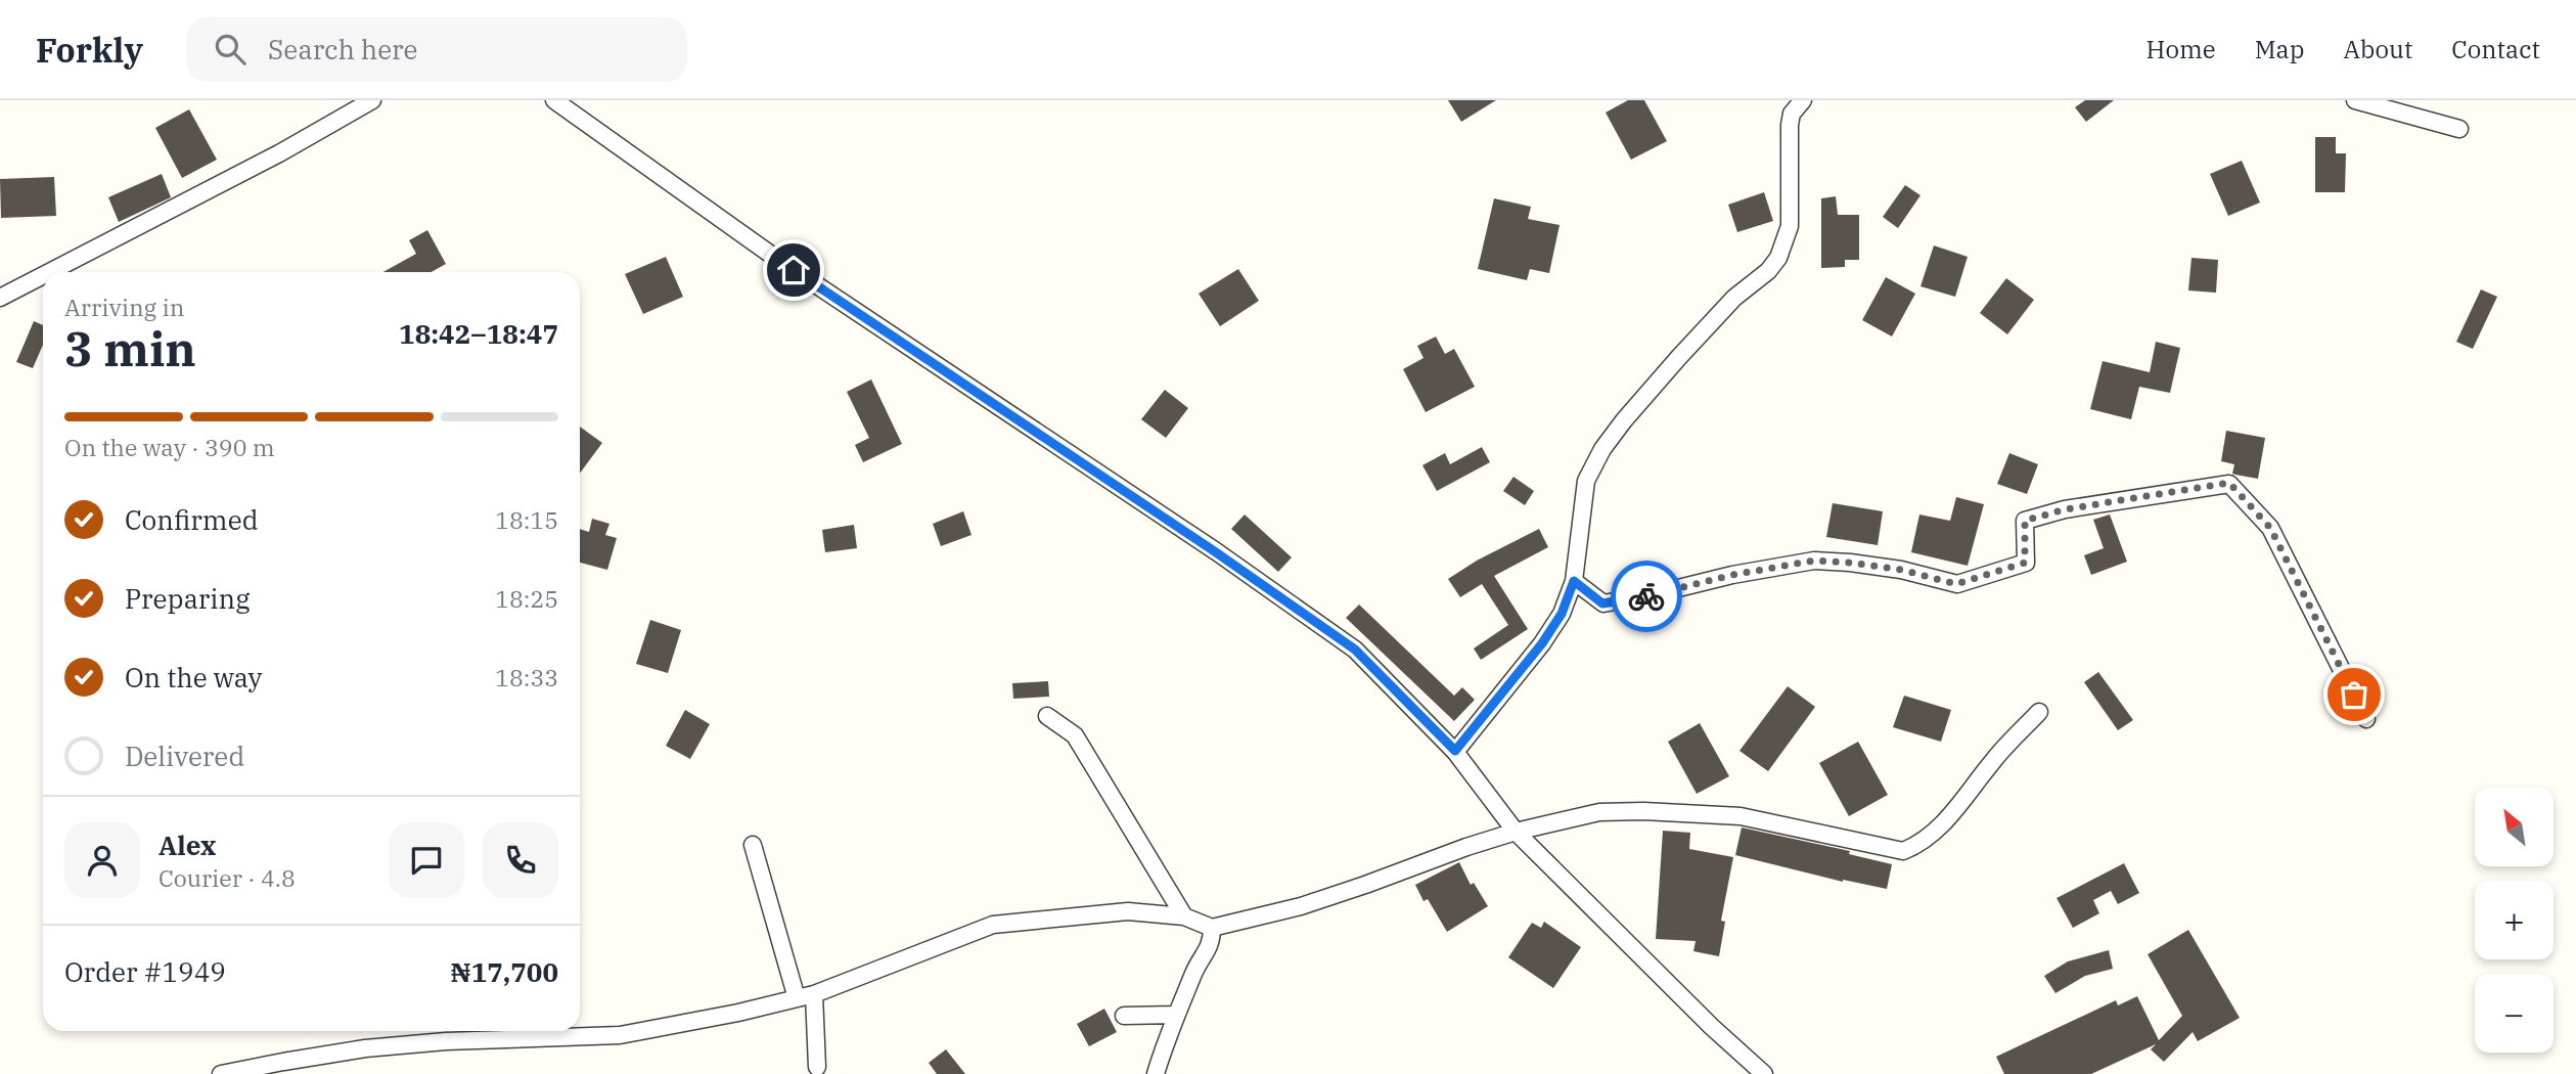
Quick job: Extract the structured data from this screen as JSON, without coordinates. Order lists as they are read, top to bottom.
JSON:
{
  "north": "top left",
  "page": {
    "header": "Forkly",
    "search": "Search here",
    "nav": [
      "Home",
      "Map",
      "About",
      "Contact"
    ],
    "heading": ["3 min", "Arriving in", "18:42–18:47"],
    "panel": [
      "Alex",
      "Courier · 4.8",
      "Order #1949",
      "₦17,700"
    ],
    "bar": "On the way · 390 m",
    "list": [
      ["Confirmed", "18:15"],
      ["Preparing", "18:25"],
      ["On the way", "18:33"],
      "Delivered"
    ],
    "map_buttons": ["+", "−"]
  }
}
